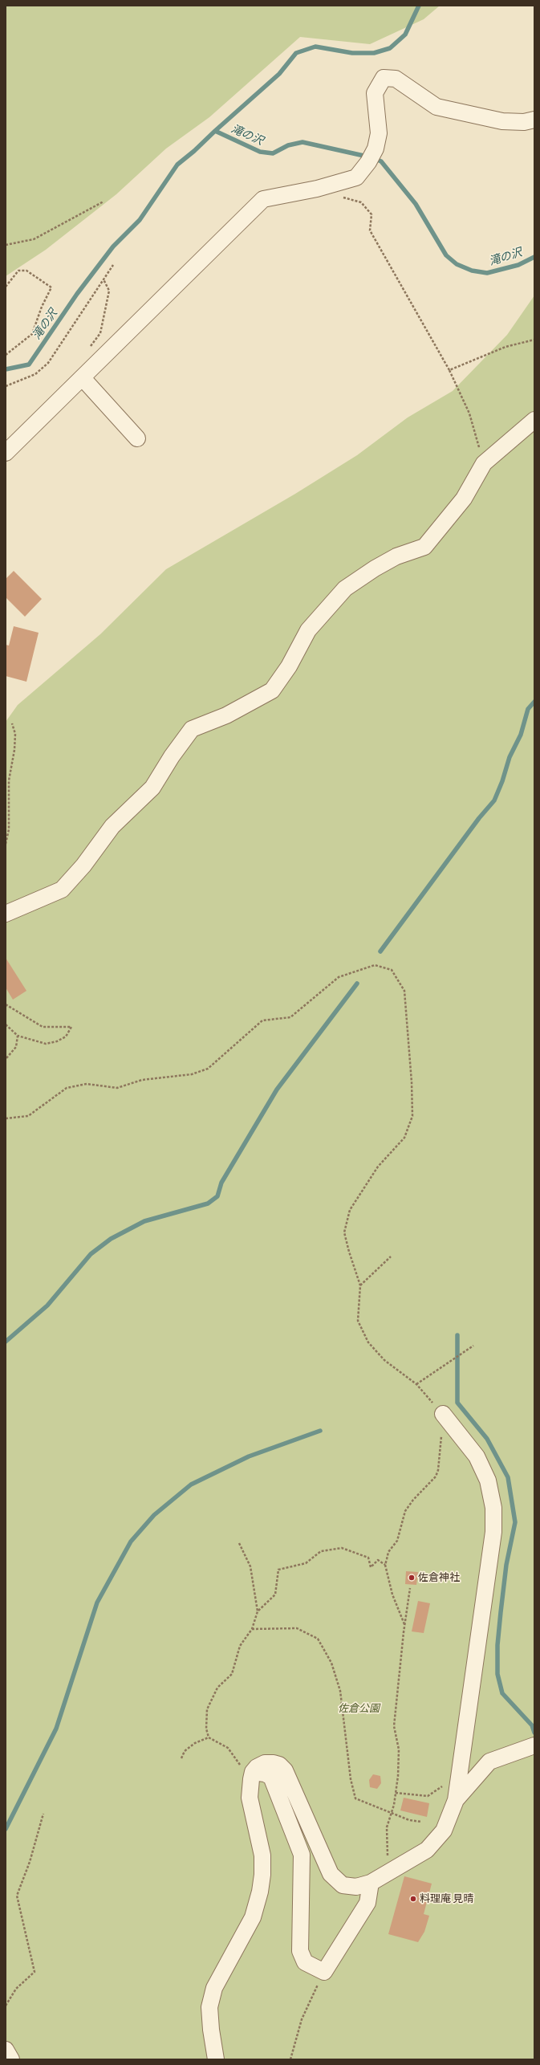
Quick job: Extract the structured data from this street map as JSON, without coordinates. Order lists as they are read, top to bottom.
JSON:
{
  "water": ["滝の沢"],
  "parks": ["佐倉公園"],
  "places": ["佐倉神社", "料理庵 見晴"]
}
